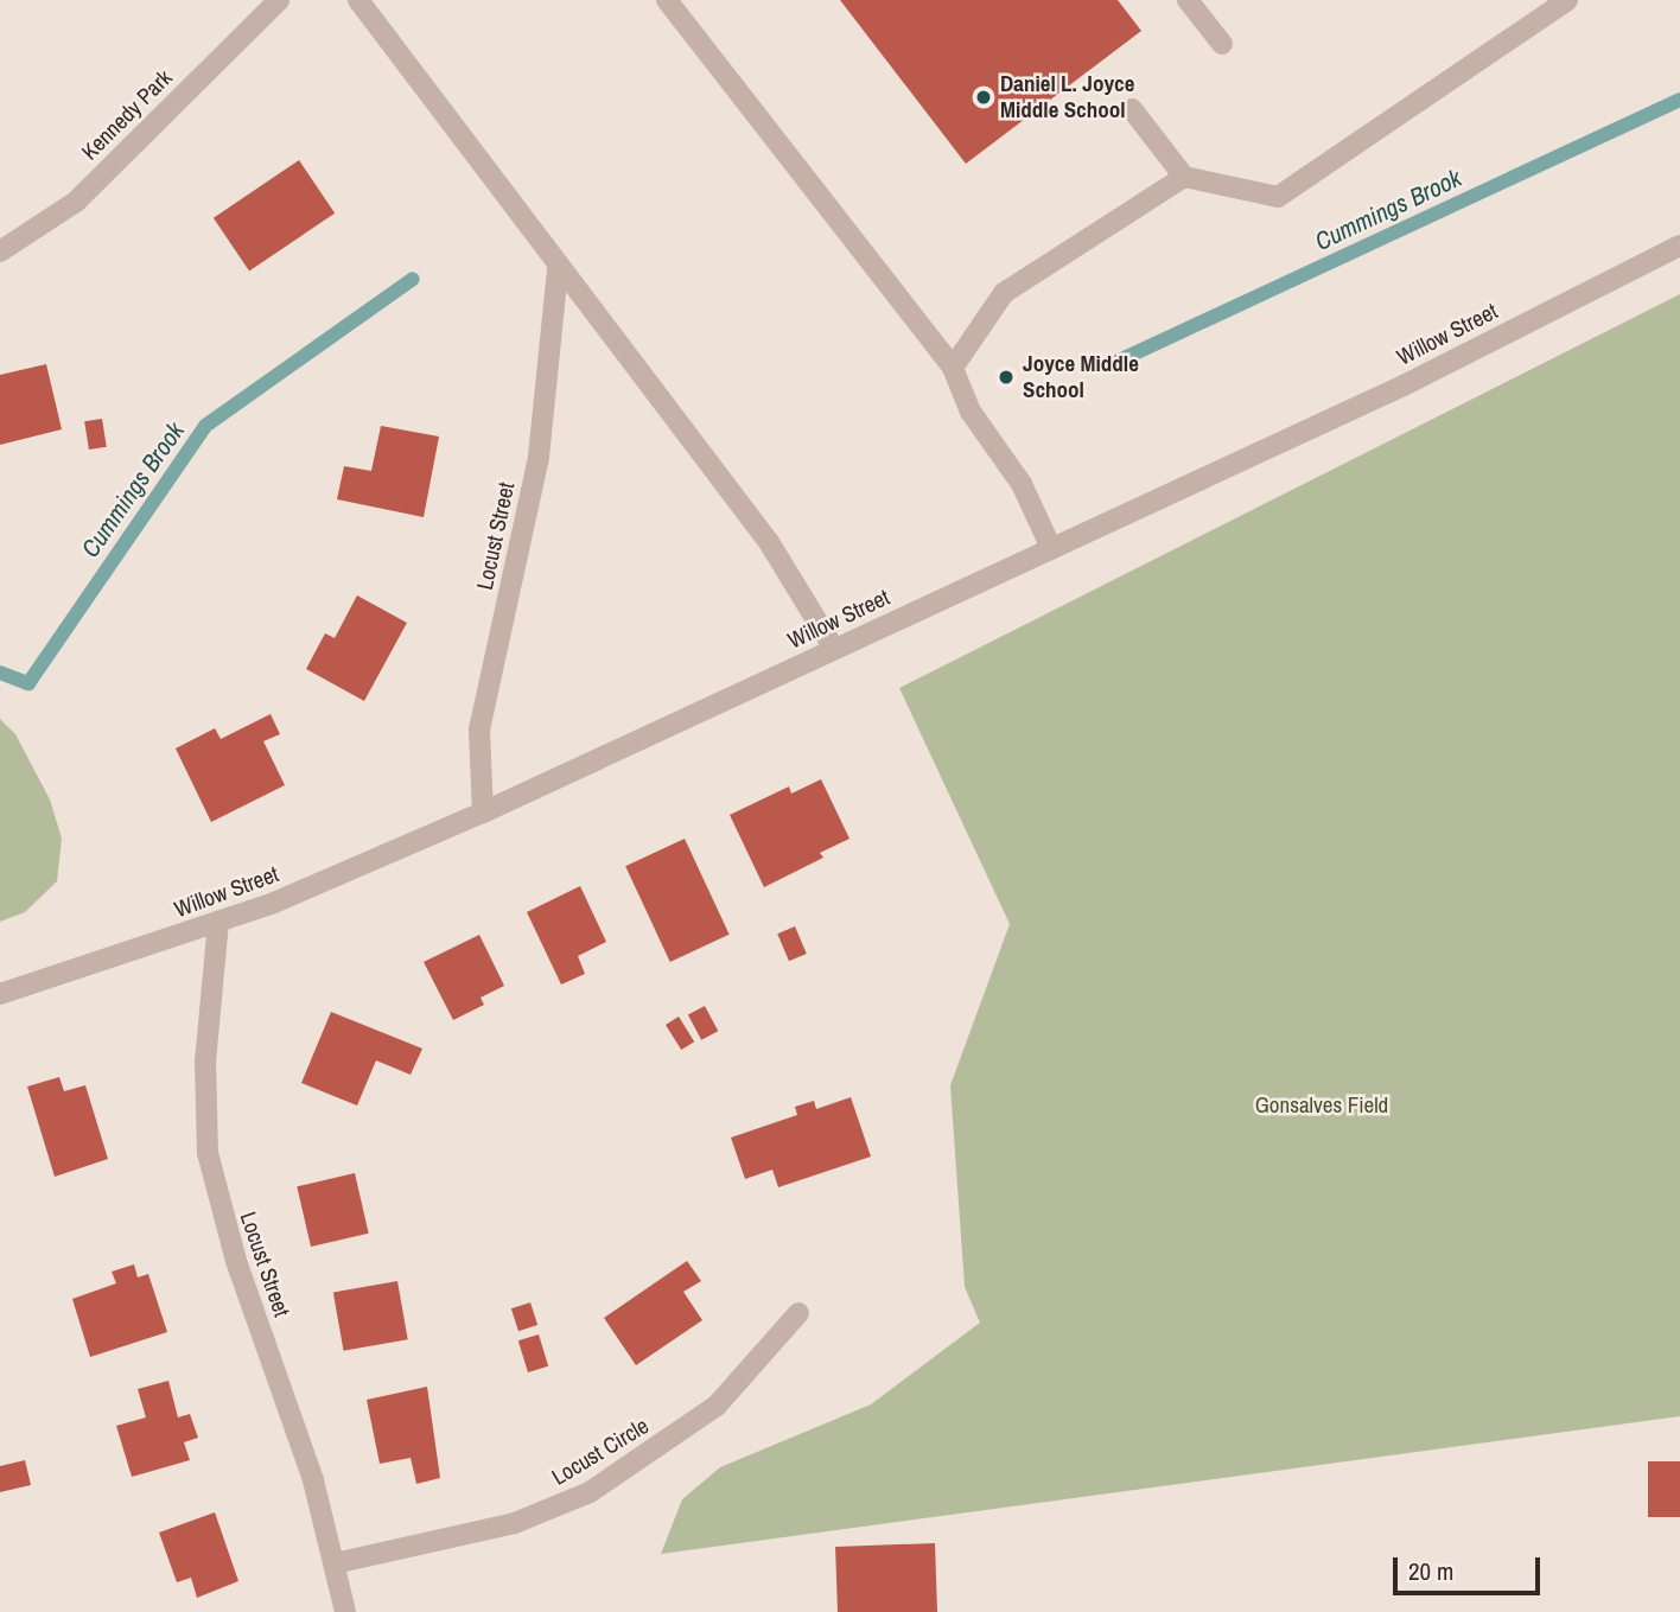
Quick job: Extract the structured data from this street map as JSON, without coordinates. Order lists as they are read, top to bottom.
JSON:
{
  "streets": {
    "street": [
      "Kennedy Park",
      "Willow Street",
      "Locust Street",
      "Locust Circle"
    ]
  },
  "crossings": [
    ["Willow Street", "Locust Street"],
    ["Locust Street", "Locust Circle"]
  ],
  "water": ["Cummings Brook"],
  "parks": ["Gonsalves Field"],
  "places": ["Daniel L. Joyce Middle School", "Joyce Middle School"],
  "scale_bar": "20 m"
}
